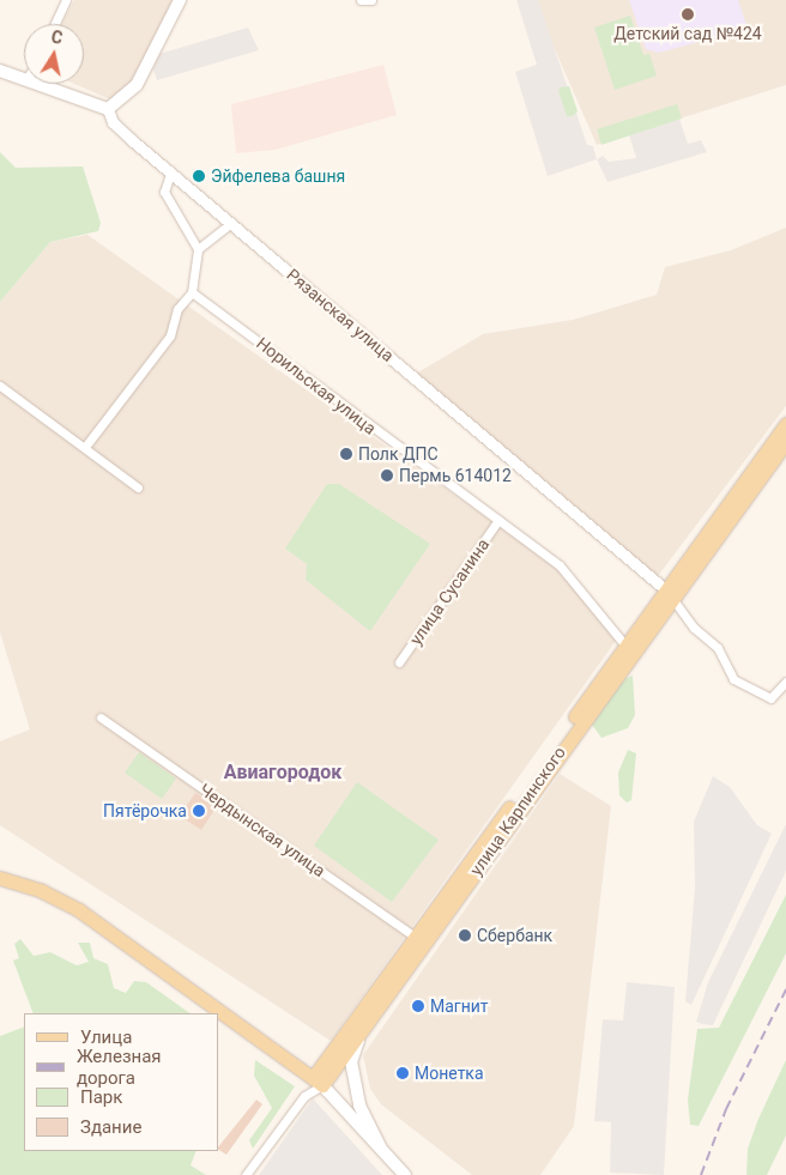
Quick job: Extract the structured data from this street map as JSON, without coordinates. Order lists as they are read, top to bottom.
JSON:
{
  "streets": {
    "main road": ["улица Карпинского"],
    "street": [
      "Рязанская улица",
      "Норильская улица",
      "улица Сусанина",
      "Чердынская улица"
    ]
  },
  "crossings": [
    ["Рязанская улица", "улица Карпинского"],
    ["Норильская улица", "улица Сусанина"],
    ["Норильская улица", "улица Карпинского"],
    ["улица Карпинского", "Чердынская улица"]
  ],
  "districts": ["Авиагородок"],
  "places": [
    "Детский сад №424",
    "Эйфелева башня",
    "Полк ДПС",
    "Пермь 614012",
    "Пятёрочка",
    "Сбербанк",
    "Магнит",
    "Монетка"
  ],
  "legend": [
    "Улица",
    "Железная дорога",
    "Парк",
    "Здание"
  ],
  "north": "top"
}
